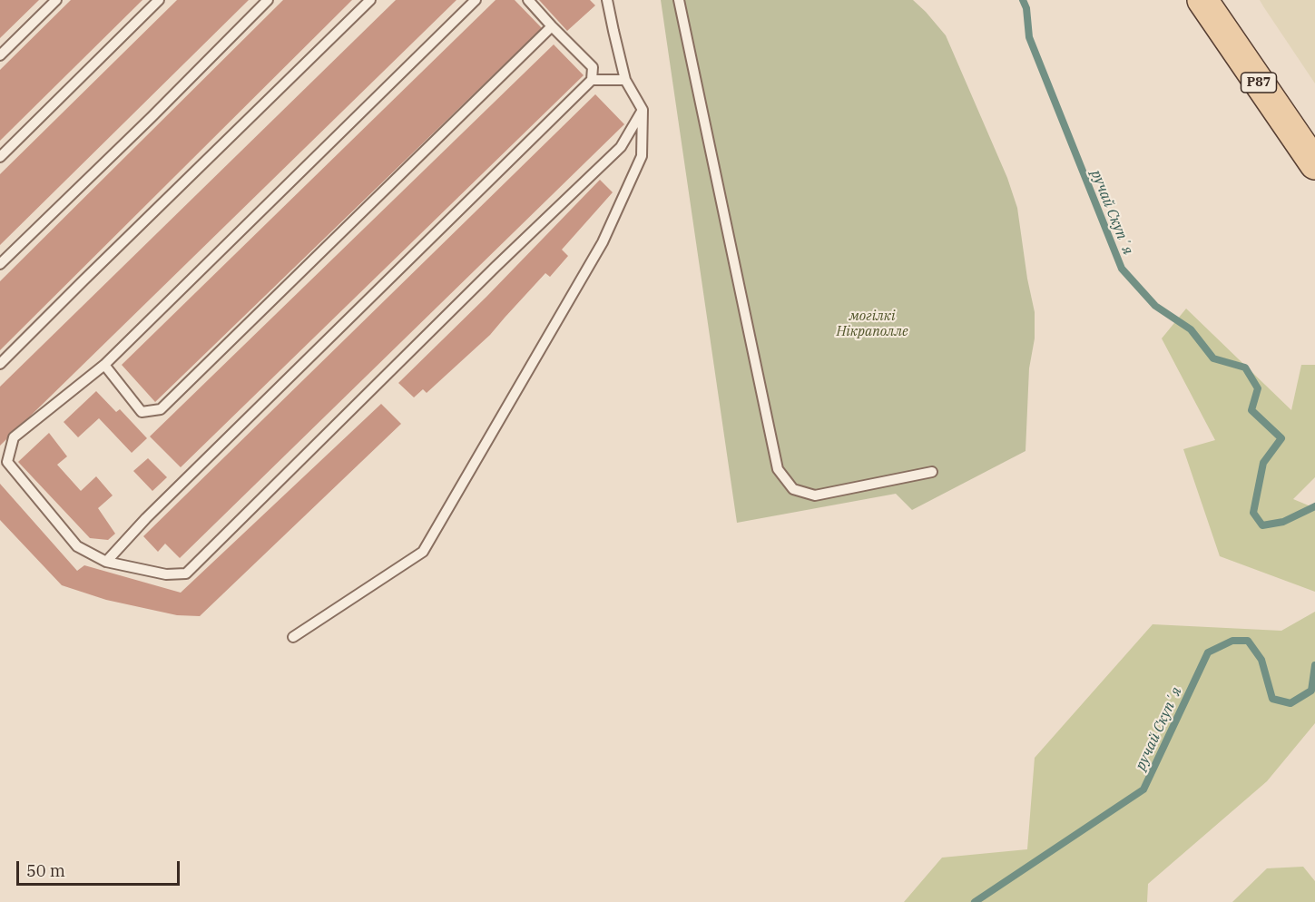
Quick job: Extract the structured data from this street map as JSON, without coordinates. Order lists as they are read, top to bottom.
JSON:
{
  "streets": {
    "main road": ["Р87"]
  },
  "water": ["ручай Скупʼя"],
  "parks": ["могілкі Нікраполле"],
  "scale_bar": "50 m"
}
